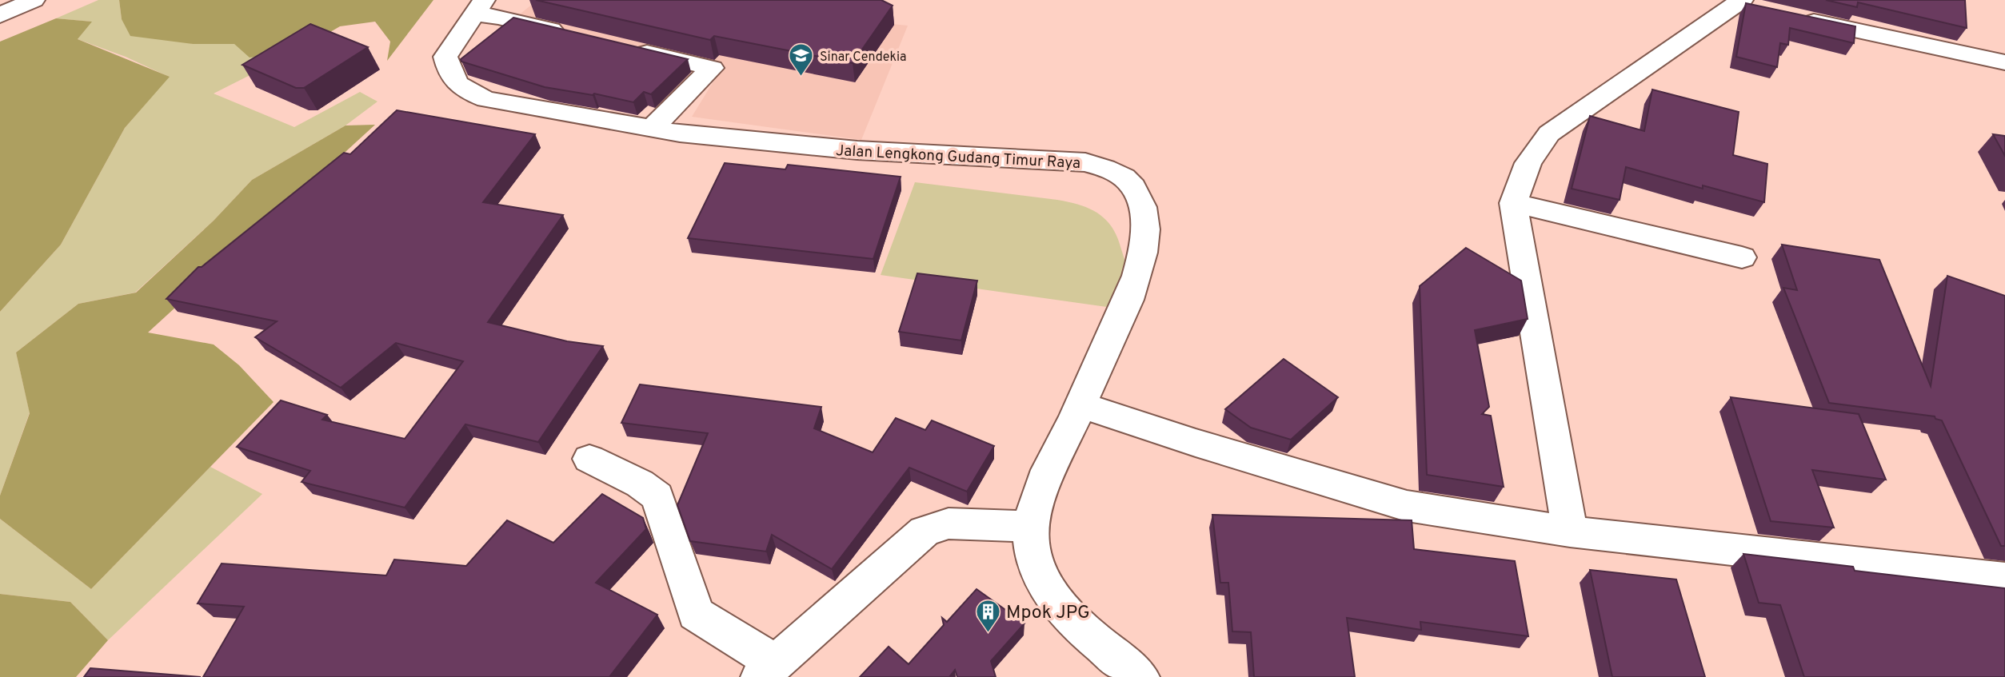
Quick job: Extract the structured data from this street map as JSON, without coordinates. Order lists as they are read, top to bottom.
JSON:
{
  "streets": {
    "street": ["Jalan Lengkong Gudang Timur Raya"]
  },
  "places": {
    "school or university": ["Sinar Cendekia"],
    "building": ["Mpok JPG"]
  }
}
